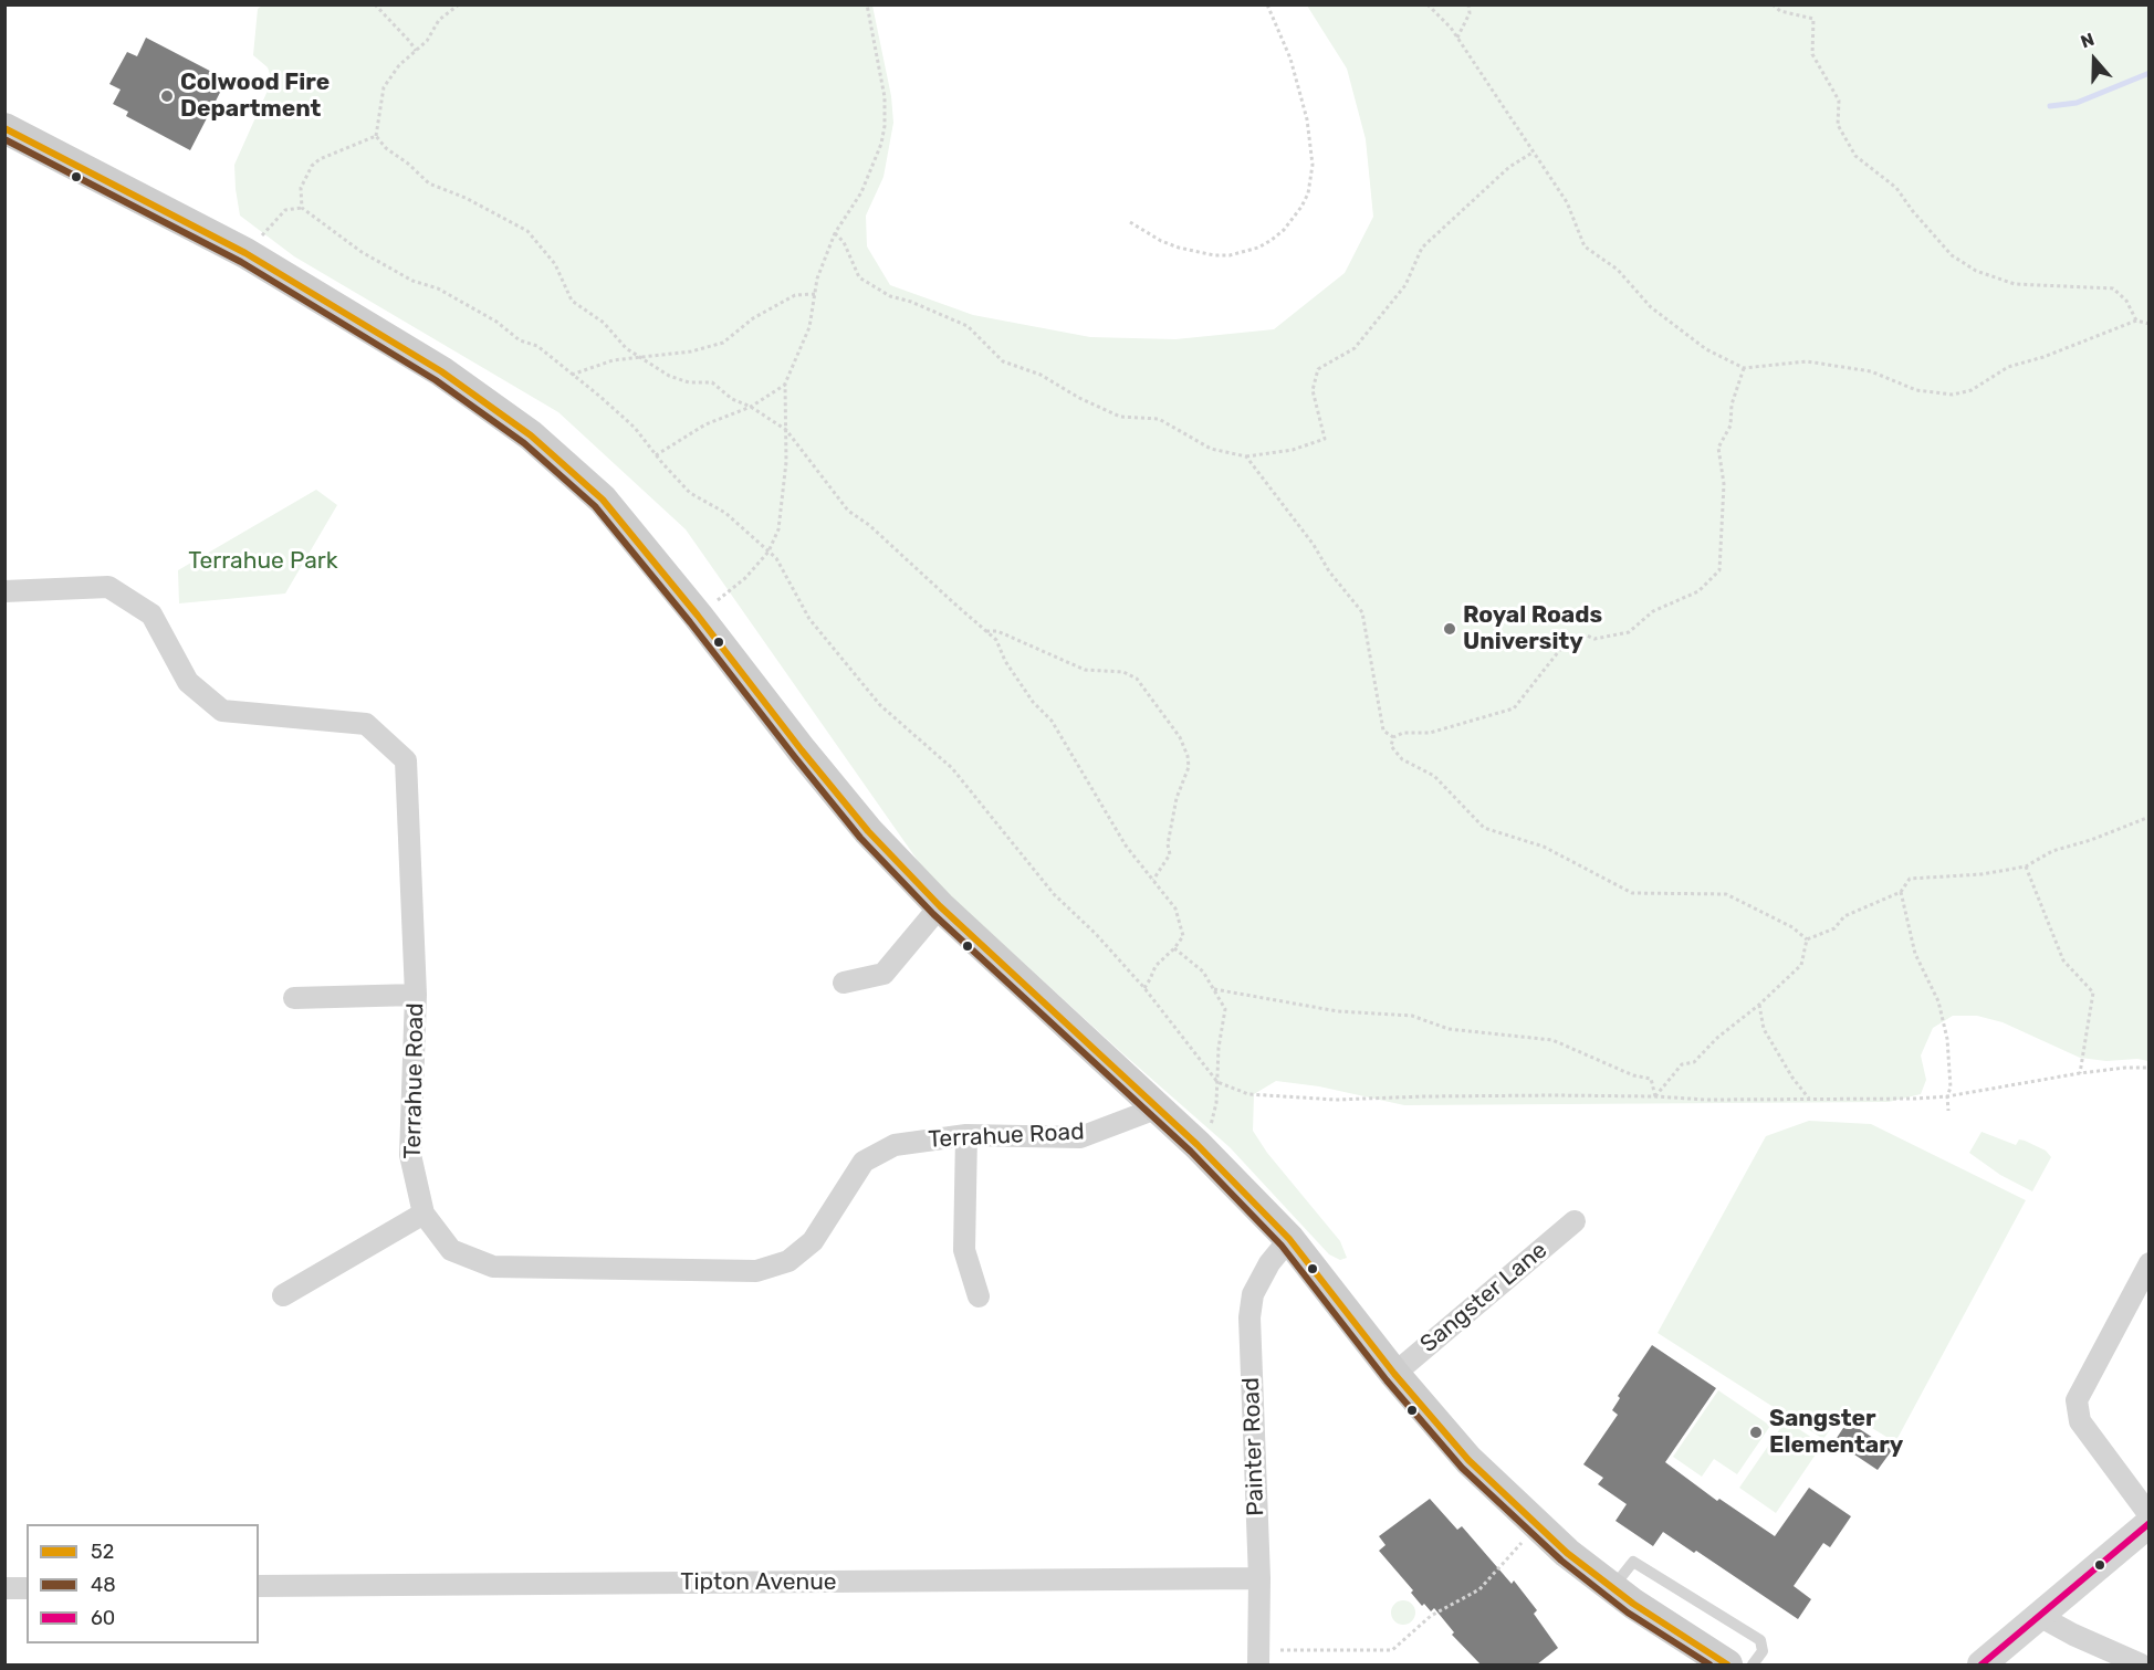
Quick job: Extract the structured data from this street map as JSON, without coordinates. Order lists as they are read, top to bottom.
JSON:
{
  "streets": {
    "street": [
      "Terrahue Road",
      "Sangster Lane",
      "Painter Road",
      "Tipton Avenue"
    ]
  },
  "crossings": [
    ["Painter Road", "Tipton Avenue"]
  ],
  "parks": ["Terrahue Park"],
  "places": ["Colwood Fire Department", "Royal Roads University", "Sangster Elementary"],
  "lines": ["transit line 52", "transit line 48", "transit line 60"],
  "legend": ["52", "48", "60"],
  "north": "top"
}
